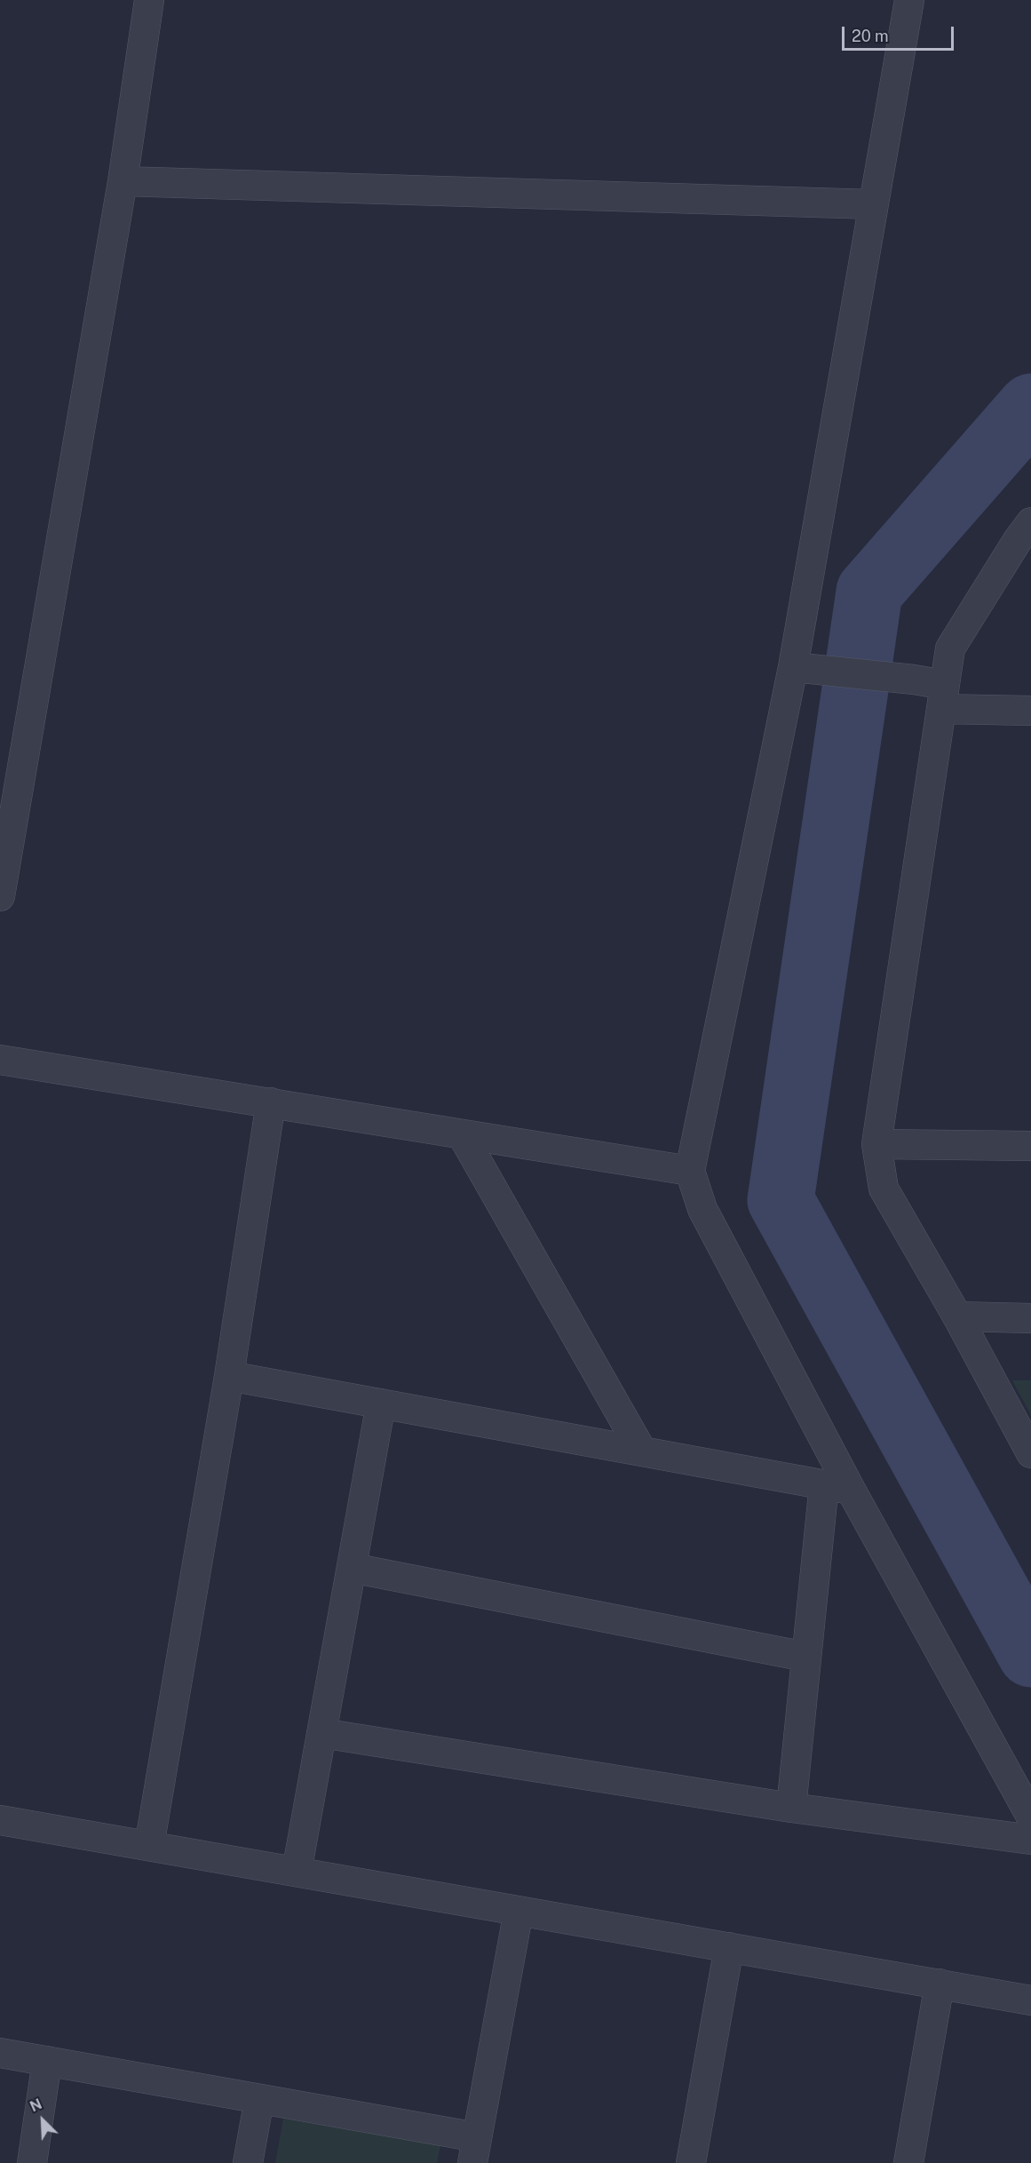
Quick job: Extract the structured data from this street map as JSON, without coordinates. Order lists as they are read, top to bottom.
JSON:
{
  "scale_bar": "20 m",
  "north": "top left"
}
